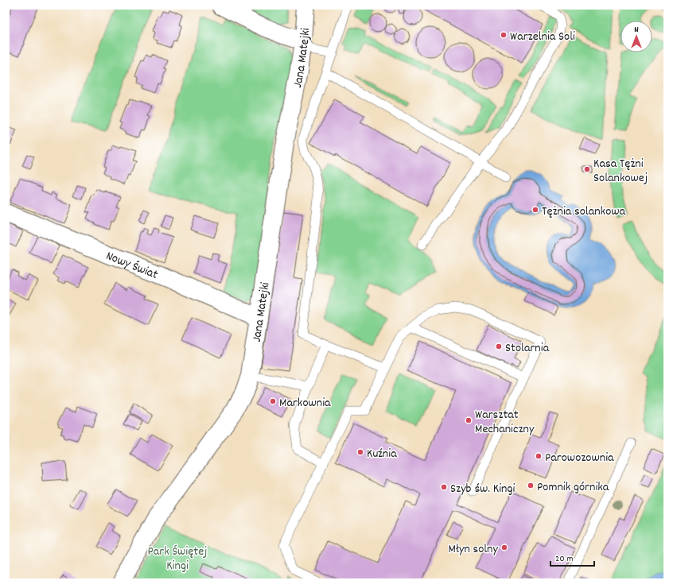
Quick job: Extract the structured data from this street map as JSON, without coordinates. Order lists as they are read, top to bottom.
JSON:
{
  "streets": {
    "street": ["Jana Matejki", "Nowy Świat"]
  },
  "crossings": [
    ["Jana Matejki", "Nowy Świat"]
  ],
  "parks": ["Park Świętej Kingi"],
  "places": [
    "Warzelnia Soli",
    "Kasa Tężni Solankowej",
    "Tężnia solankowa",
    "Stolarnia",
    "Markownia",
    "Warsztat Mechaniczny",
    "Kuźnia",
    "Parowozownia",
    "Pomnik górnika",
    "Szyb św. Kingi",
    "Młyn solny"
  ],
  "scale_bar": "20 m",
  "north": "top"
}
